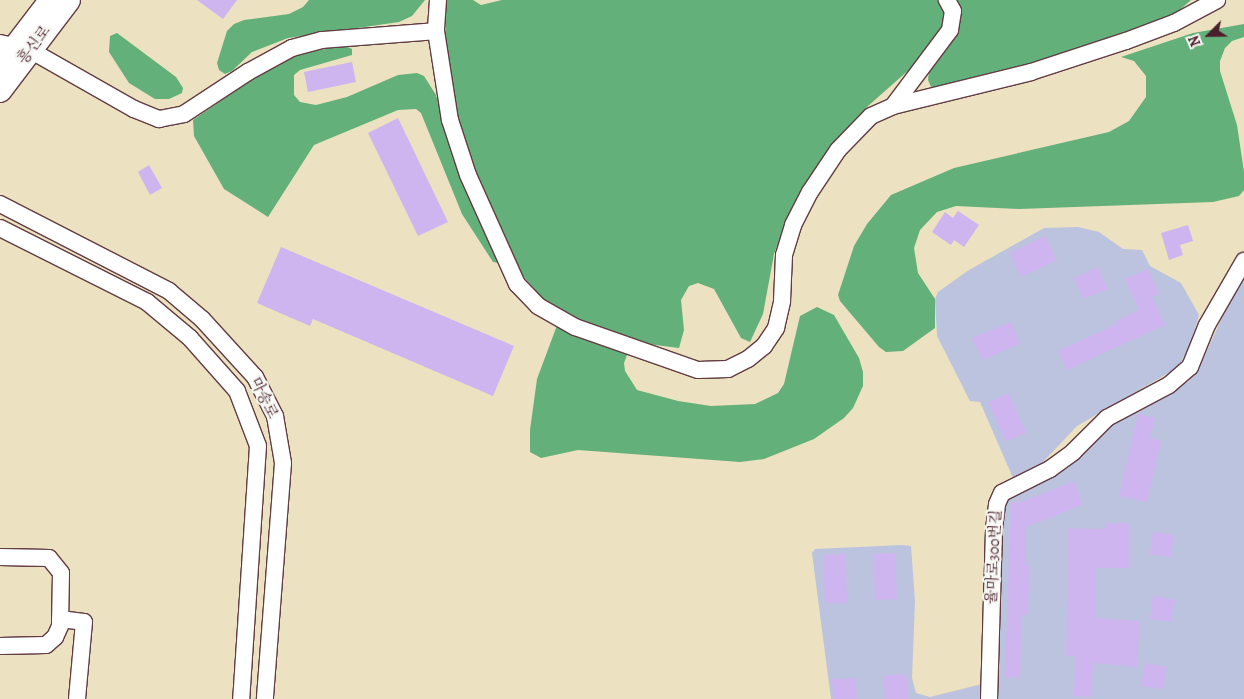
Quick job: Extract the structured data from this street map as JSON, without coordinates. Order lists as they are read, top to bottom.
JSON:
{
  "streets": {
    "main road": ["흥신로"],
    "street": ["마송로", "율마로300번길"]
  },
  "north": "bottom left"
}
